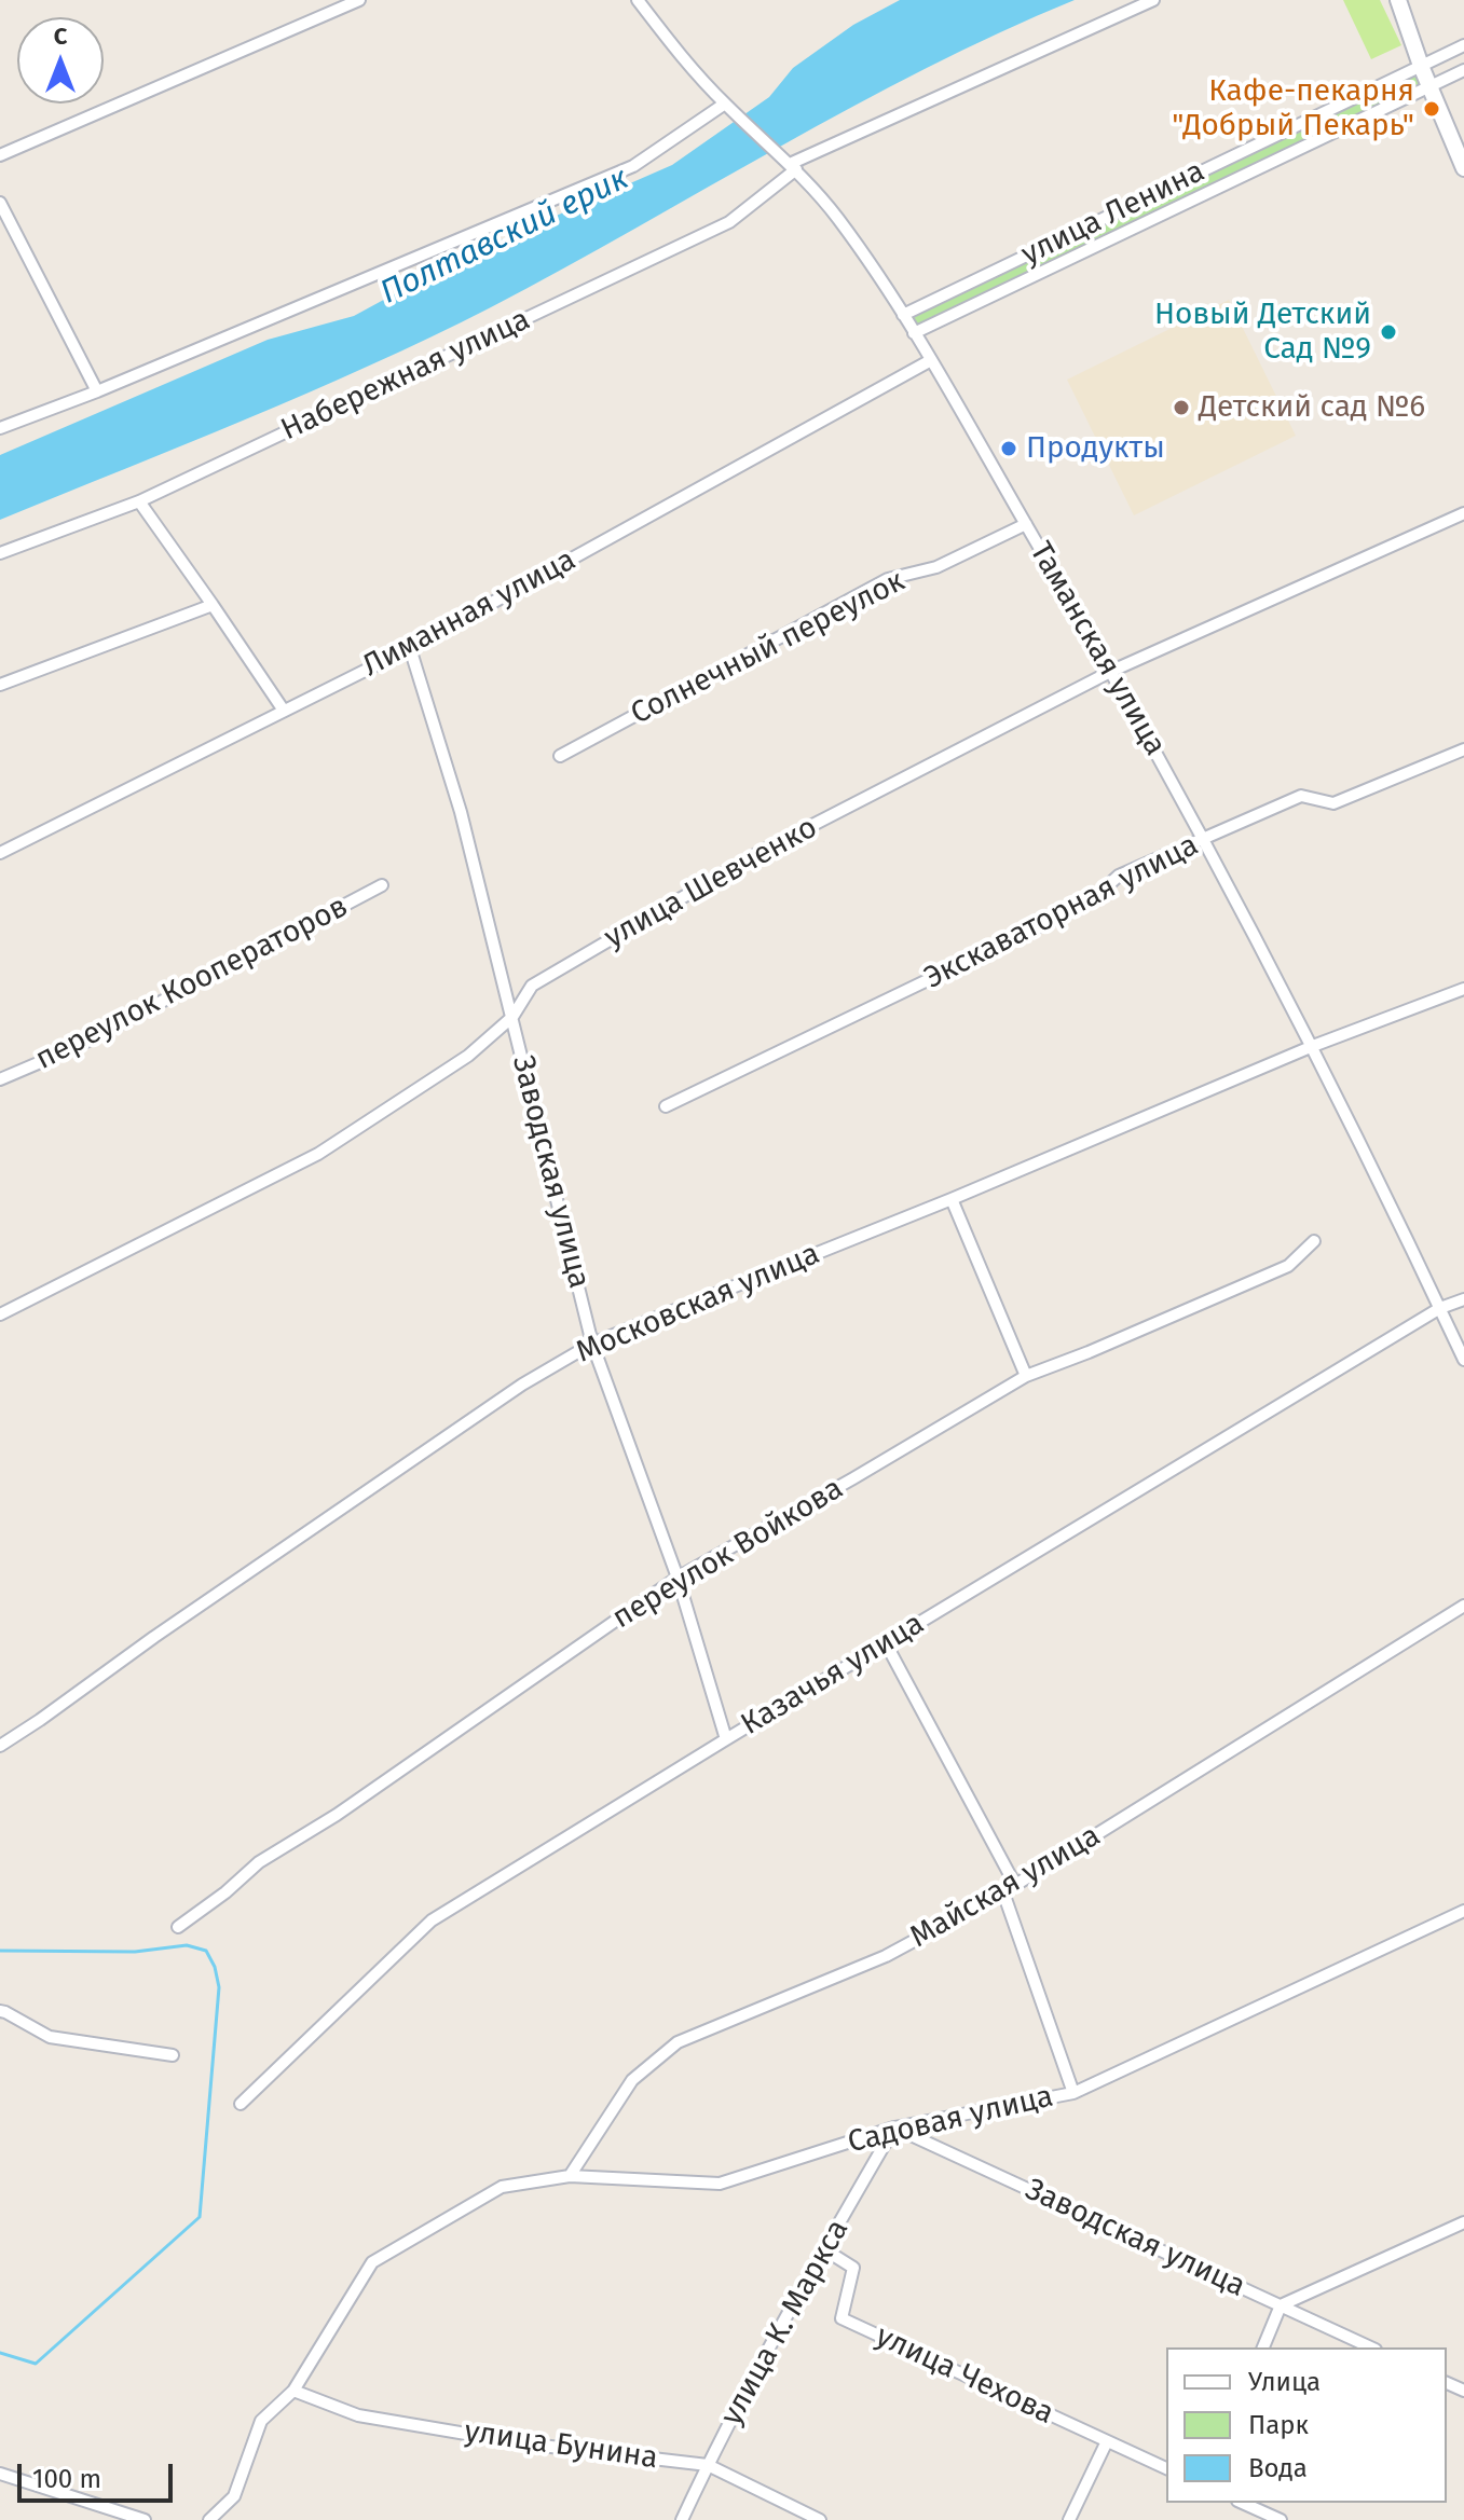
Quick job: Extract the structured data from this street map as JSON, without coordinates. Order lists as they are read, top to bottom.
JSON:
{
  "streets": {
    "street": [
      "улица Ленина",
      "Набережная улица",
      "Лиманная улица",
      "Солнечный переулок",
      "Таманская улица",
      "улица Шевченко",
      "Экскаваторная улица",
      "переулок Кооператоров",
      "Заводская улица",
      "Московская улица",
      "переулок Войкова",
      "Казачья улица",
      "Майская улица",
      "Садовая улица",
      "улица К. Маркса",
      "улица Чехова",
      "улица Бунина"
    ]
  },
  "crossings": [
    ["улица Ленина", "Таманская улица"],
    ["Набережная улица", "Таманская улица"],
    ["Лиманная улица", "Таманская улица"],
    ["Лиманная улица", "Заводская улица"],
    ["Солнечный переулок", "Таманская улица"],
    ["Таманская улица", "улица Шевченко"],
    ["Таманская улица", "Экскаваторная улица"],
    ["Таманская улица", "Московская улица"],
    ["Таманская улица", "Казачья улица"],
    ["улица Шевченко", "Заводская улица"],
    ["Заводская улица", "Московская улица"],
    ["Заводская улица", "переулок Войкова"],
    ["Заводская улица", "Казачья улица"],
    ["Заводская улица", "Садовая улица"],
    ["Заводская улица", "улица К. Маркса"],
    ["Майская улица", "Садовая улица"],
    ["Садовая улица", "улица К. Маркса"],
    ["Садовая улица", "улица Бунина"],
    ["улица К. Маркса", "улица Чехова"],
    ["улица К. Маркса", "улица Бунина"]
  ],
  "water": ["Полтавский ерик"],
  "places": [
    "Кафе-пекарня \"Добрый Пекарь\"",
    "Новый Детский Сад №9",
    "Детский сад №6",
    "Продукты"
  ],
  "legend": ["Улица", "Парк", "Вода"],
  "scale_bar": "100 m",
  "north": "top"
}
